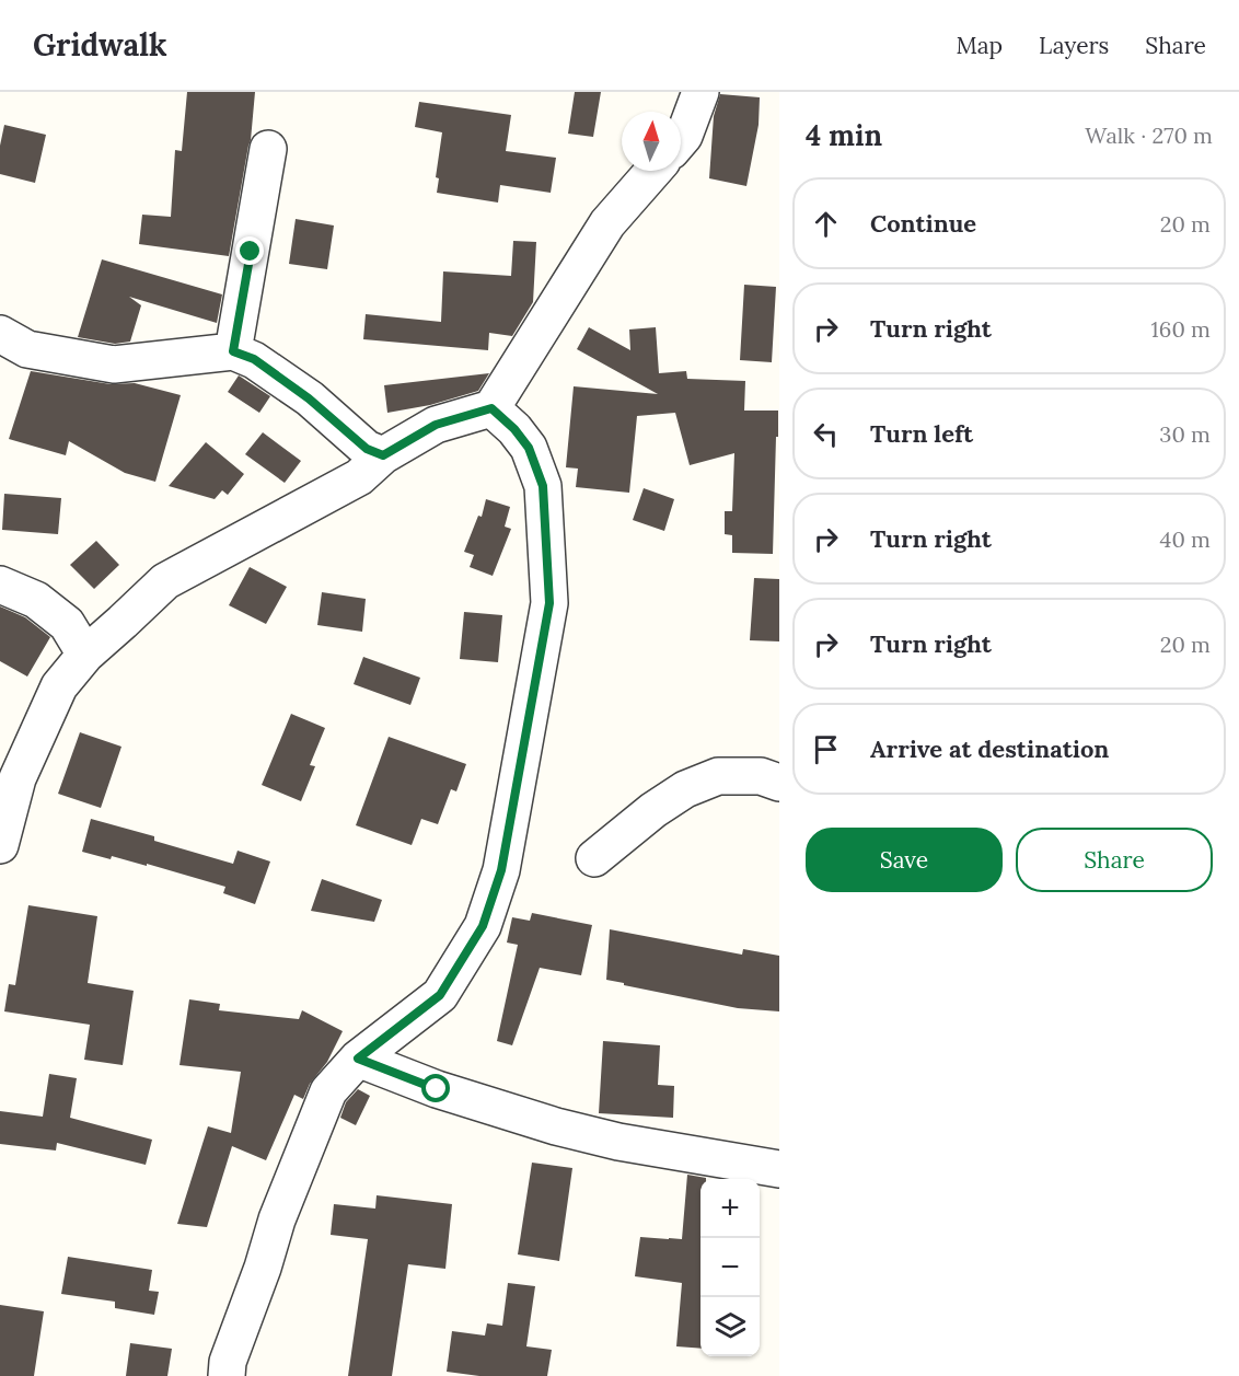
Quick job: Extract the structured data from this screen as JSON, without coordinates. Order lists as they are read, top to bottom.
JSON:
{
  "north": "top",
  "page": {
    "header": "Gridwalk",
    "nav": ["Map", "Layers", "Share"],
    "heading": ["4 min", "Walk · 270 m"],
    "list": [
      ["Continue", "20 m"],
      ["Turn right", "160 m"],
      ["Turn left", "30 m"],
      ["Turn right", "40 m"],
      ["Turn right", "20 m"],
      "Arrive at destination"
    ],
    "buttons": ["Save", "Share"],
    "map_buttons": ["+", "−"]
  }
}
